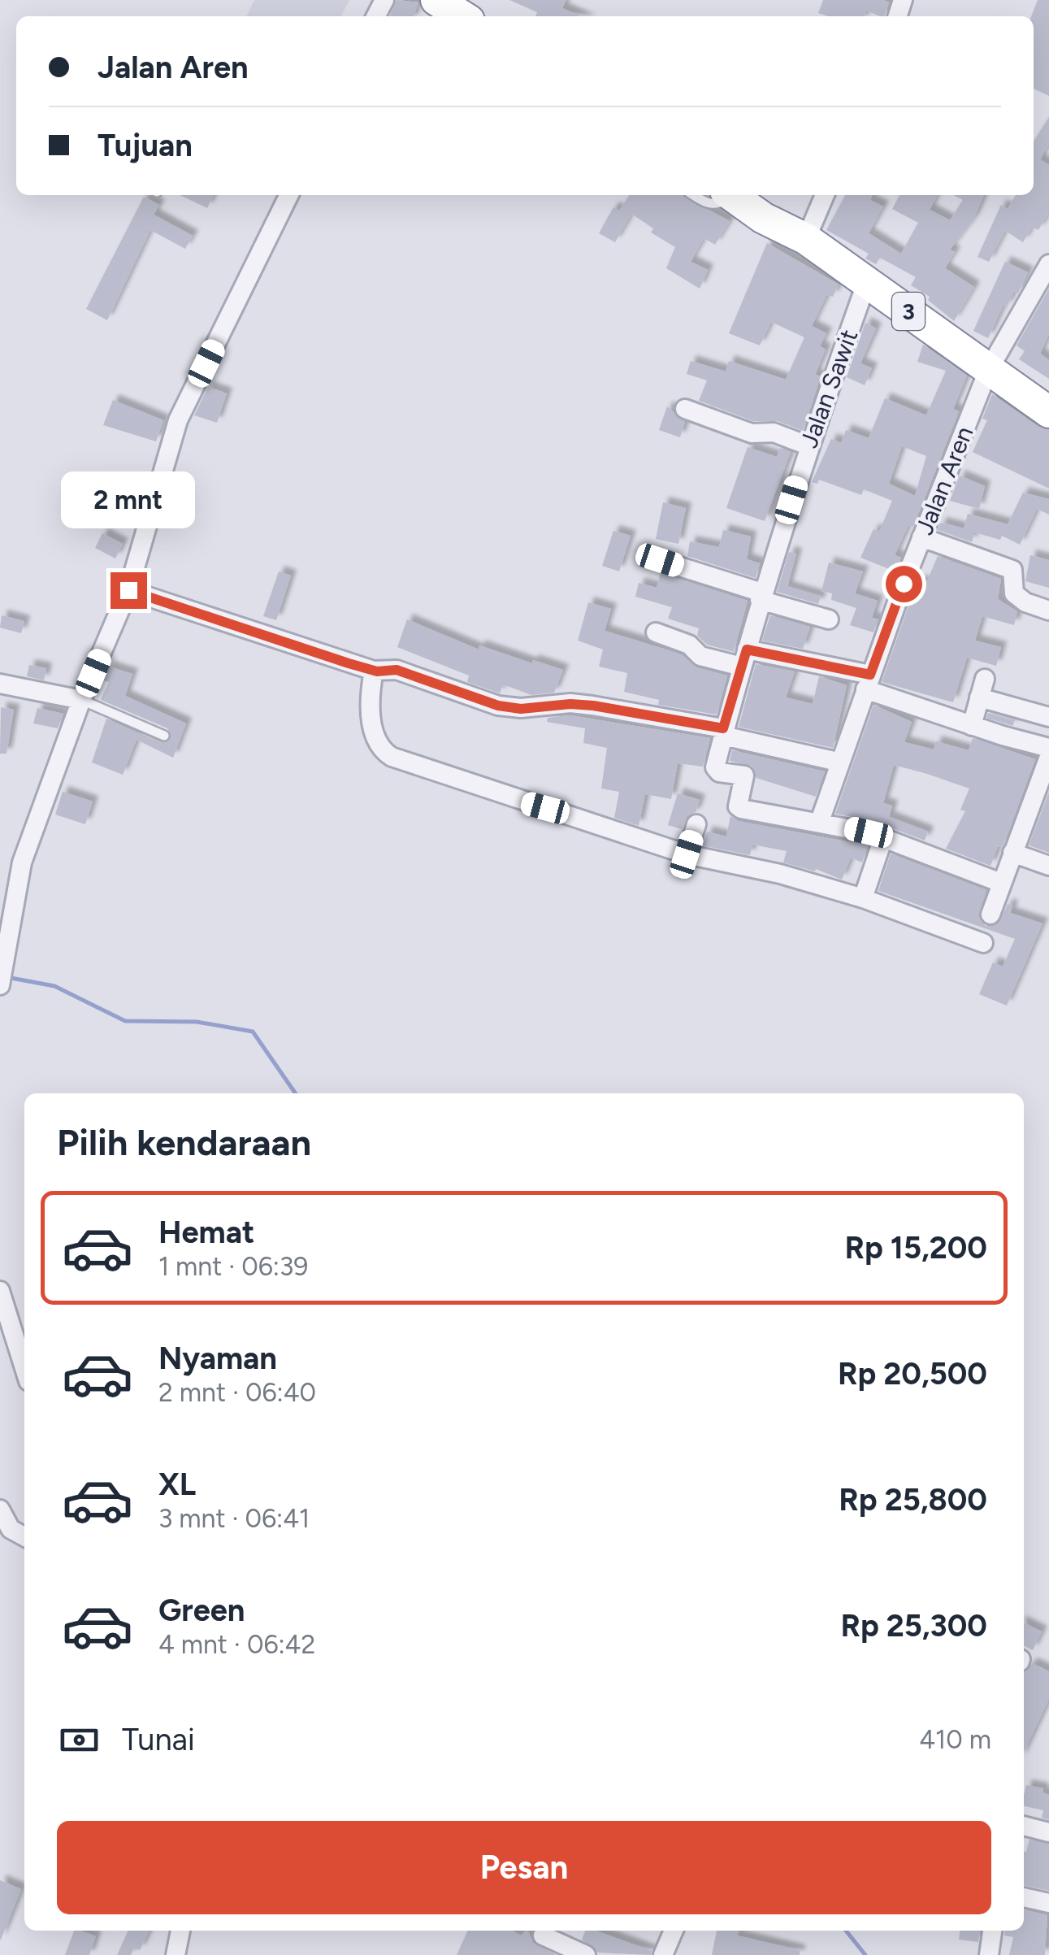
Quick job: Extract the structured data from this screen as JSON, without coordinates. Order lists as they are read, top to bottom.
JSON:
{
  "streets": {
    "highway": ["3"],
    "street": ["Jalan Sawit", "Jalan Aren"]
  },
  "crossings": [
    ["3", "Jalan Sawit"],
    ["3", "Jalan Aren"],
    ["Jalan Sawit", "Jalan Aren"]
  ],
  "page": {
    "banner": ["Jalan Aren", "Tujuan"],
    "bubble": "2 mnt",
    "heading": "Pilih kendaraan",
    "list": [
      {
        "name": "Hemat",
        "note": "1 mnt · 06:39",
        "value": "Rp 15,200"
      },
      {
        "name": "Nyaman",
        "note": "2 mnt · 06:40",
        "value": "Rp 20,500"
      },
      {
        "name": "XL",
        "note": "3 mnt · 06:41",
        "value": "Rp 25,800"
      },
      {
        "name": "Green",
        "note": "4 mnt · 06:42",
        "value": "Rp 25,300"
      }
    ],
    "pay": ["Tunai", "410 m"],
    "buttons": "Pesan"
  }
}
